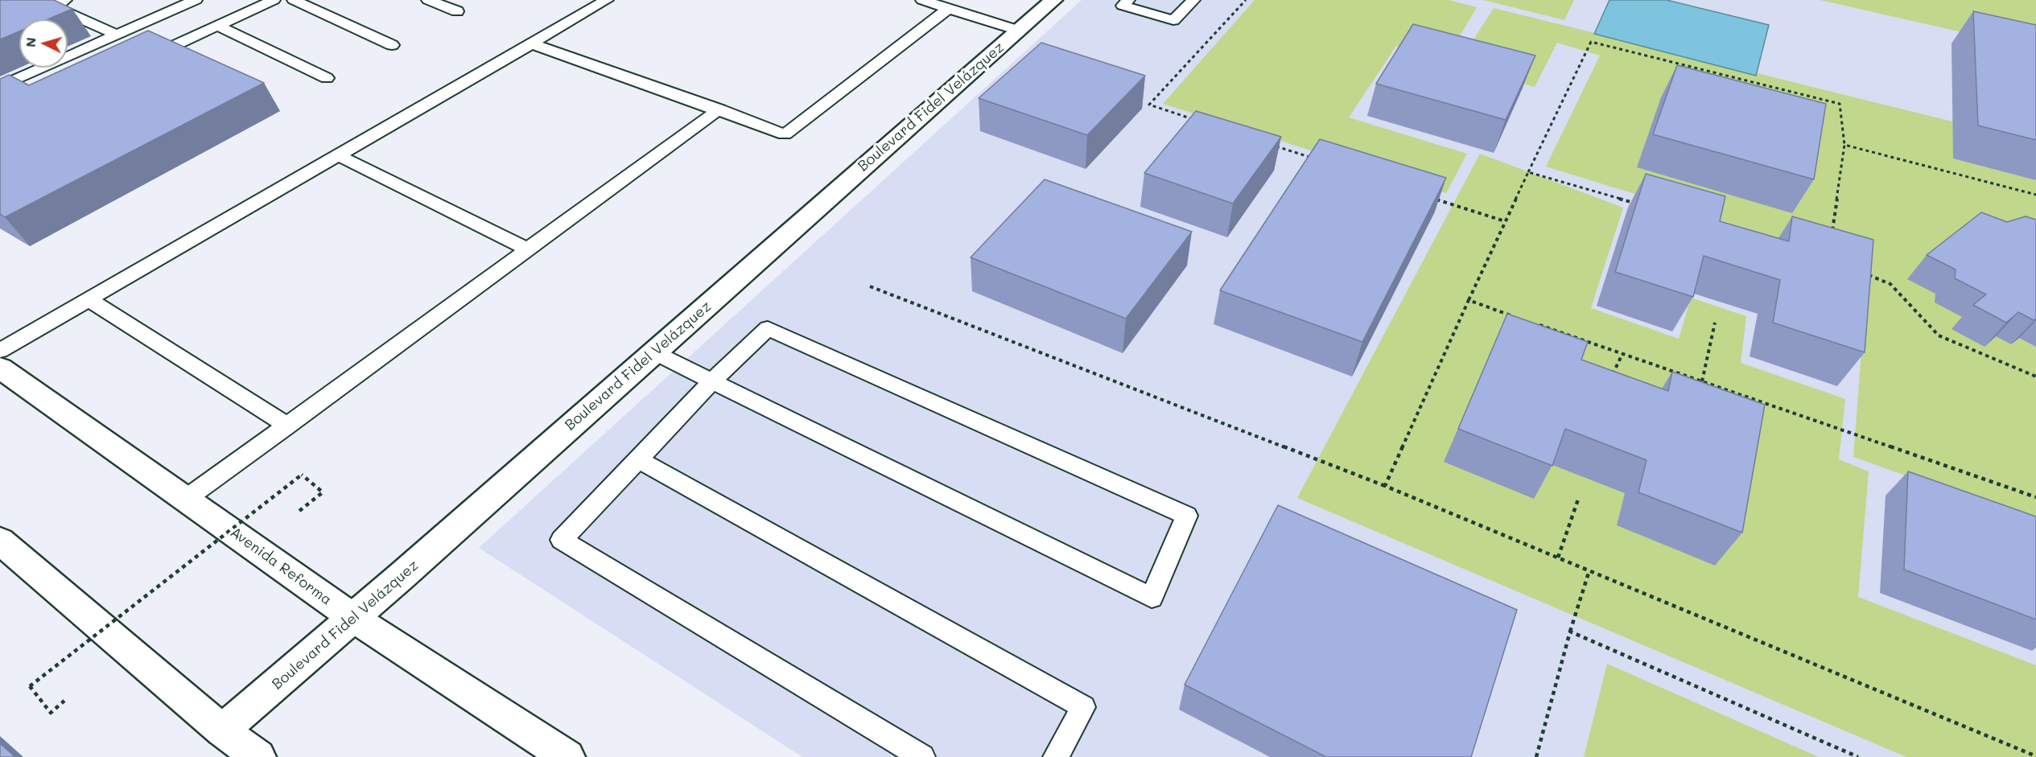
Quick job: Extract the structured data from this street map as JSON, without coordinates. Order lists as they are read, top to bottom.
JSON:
{
  "streets": {
    "street": ["Boulevard Fidel Velázquez", "Avenida Reforma"]
  },
  "crossings": [
    ["Boulevard Fidel Velázquez", "Avenida Reforma"]
  ],
  "north": "left"
}
